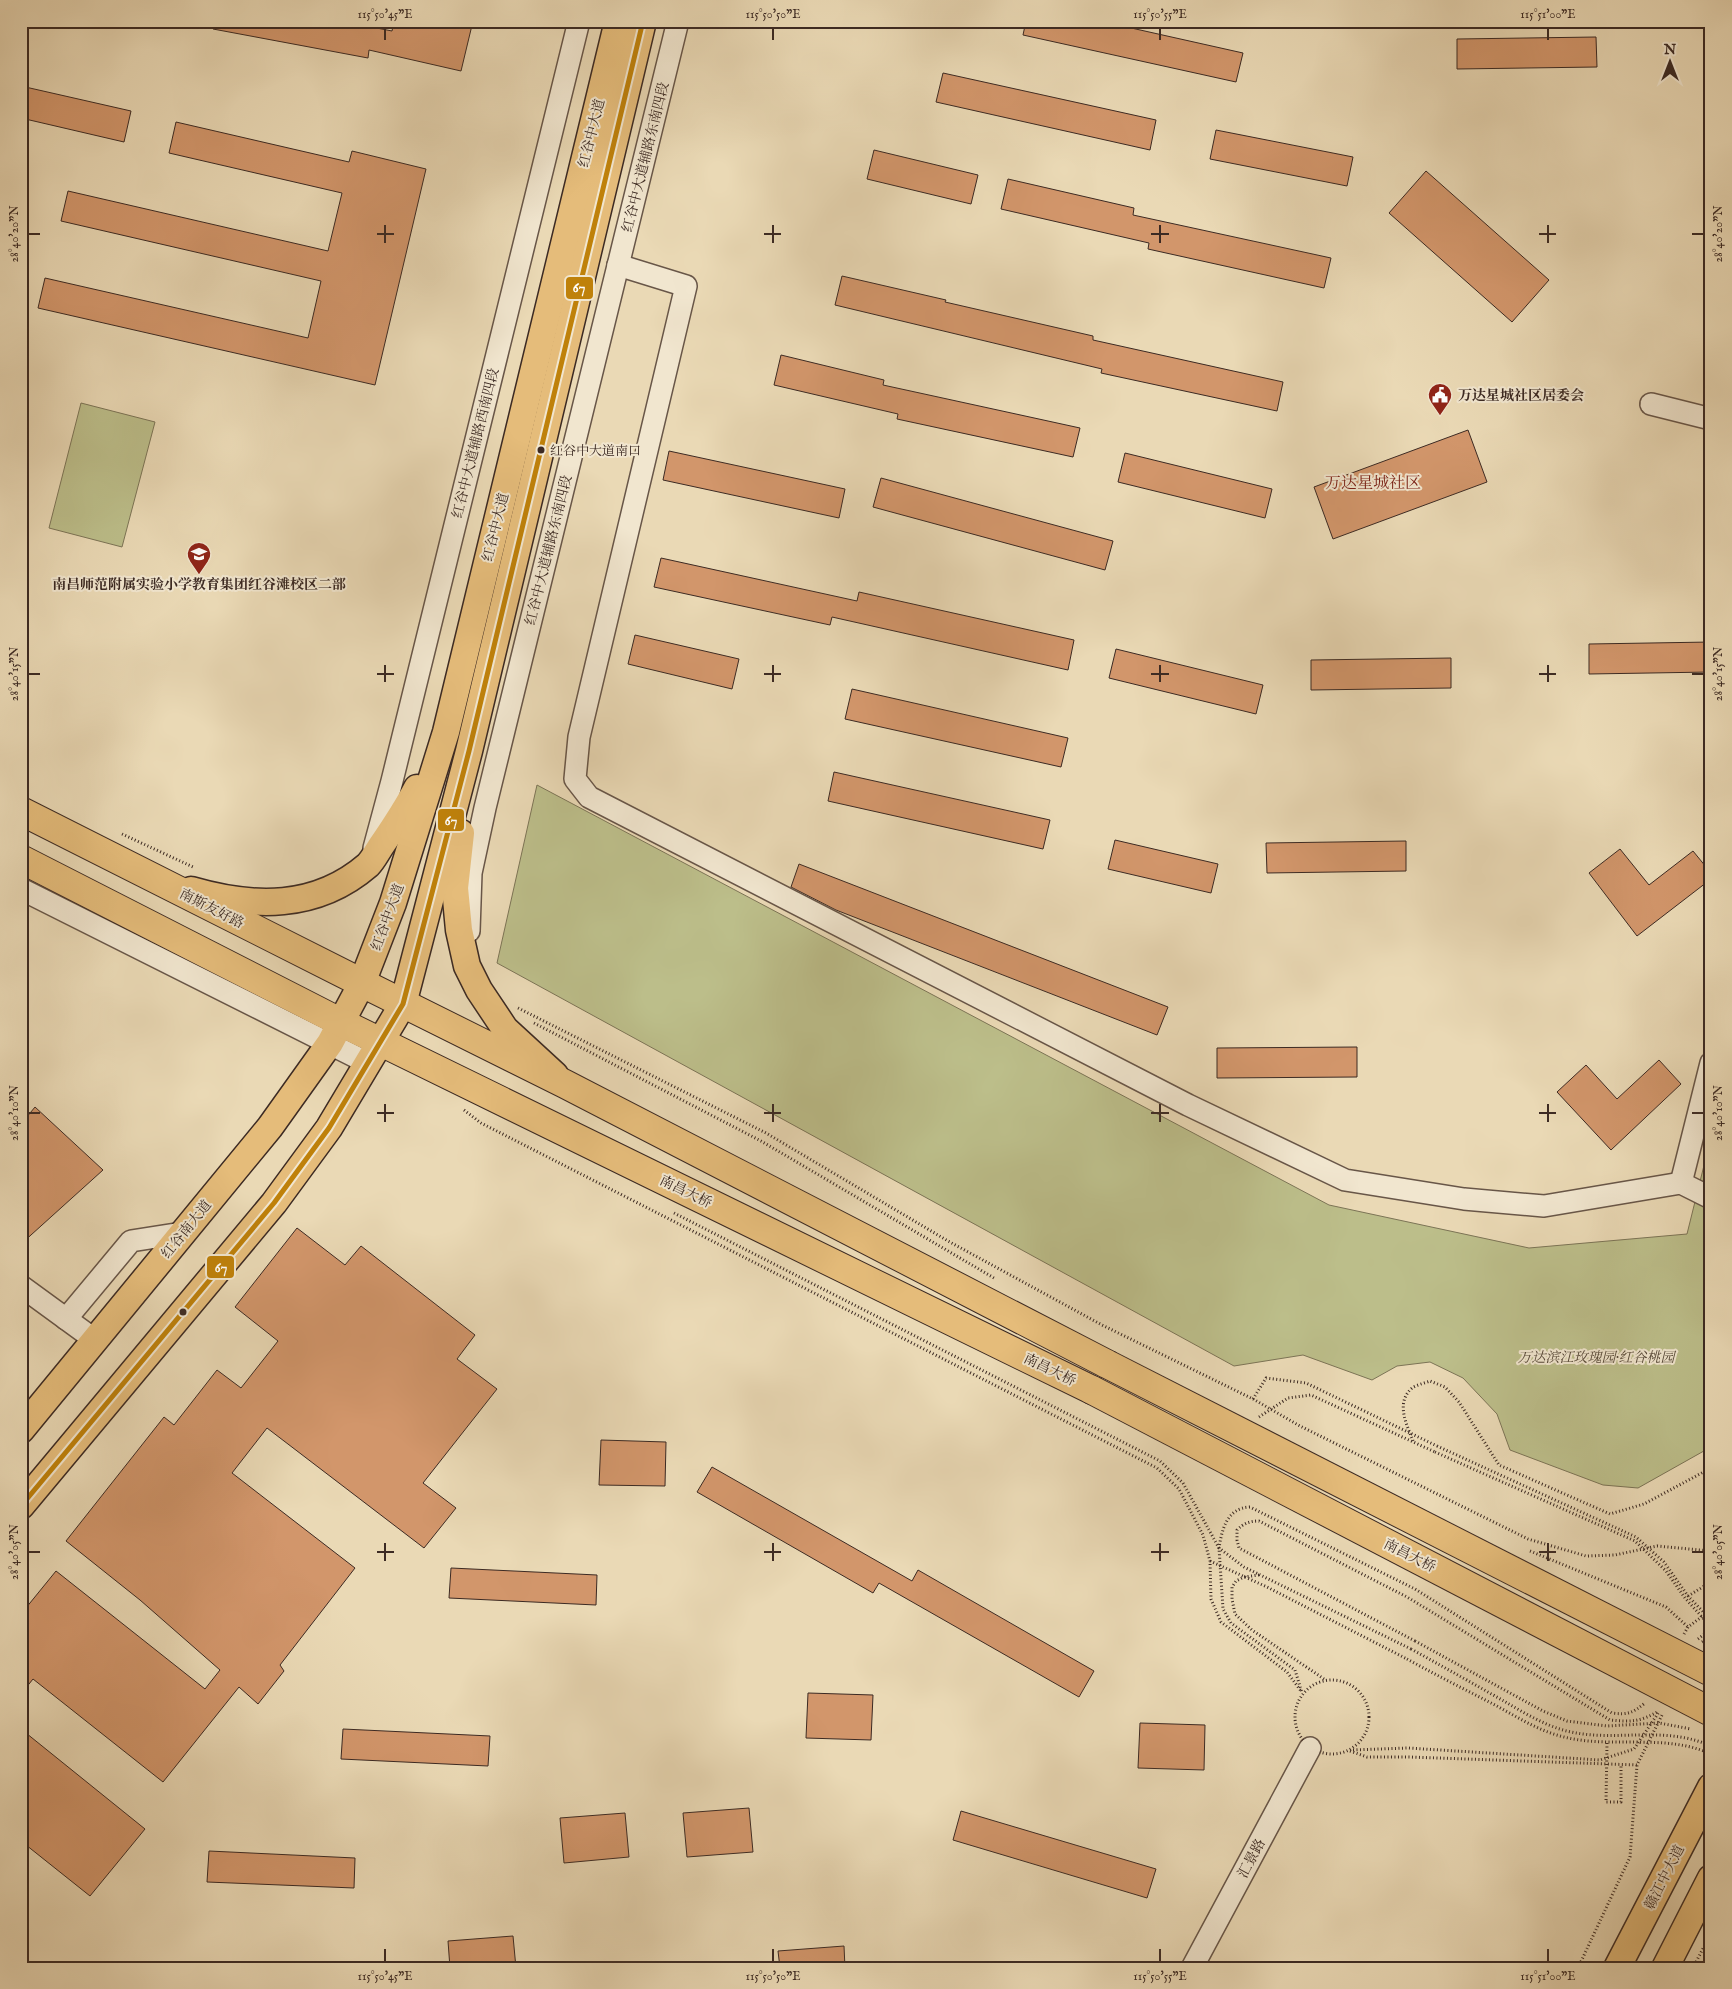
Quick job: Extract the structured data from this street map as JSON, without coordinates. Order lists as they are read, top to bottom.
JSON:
{
  "streets": {
    "highway": ["南斯友好路", "南昌大桥"],
    "main road": ["红谷中大道", "红谷南大道", "赣江中大道"],
    "street": ["红谷中大道辅路东南四段", "红谷中大道辅路西南四段", "汇景路"]
  },
  "crossings": [
    ["红谷中大道", "南斯友好路"],
    ["红谷中大道", "南昌大桥"],
    ["红谷中大道", "红谷南大道"]
  ],
  "districts": ["万达星城社区"],
  "parks": ["万达滨江玫瑰园·红谷桃园"],
  "places": {
    "public building": ["万达星城社区居委会"],
    "other": ["红谷中大道南口"],
    "school or university": ["南昌师范附属实验小学教育集团红谷滩校区二部"]
  },
  "lines": ["transit line 67"],
  "north": "top",
  "coordinates": [
    "115°50'45\"E",
    "115°50'50\"E",
    "115°50'55\"E",
    "115°51'00\"E",
    "28°40'20\"N",
    "28°40'15\"N",
    "28°40'10\"N",
    "28°40'05\"N"
  ]
}
